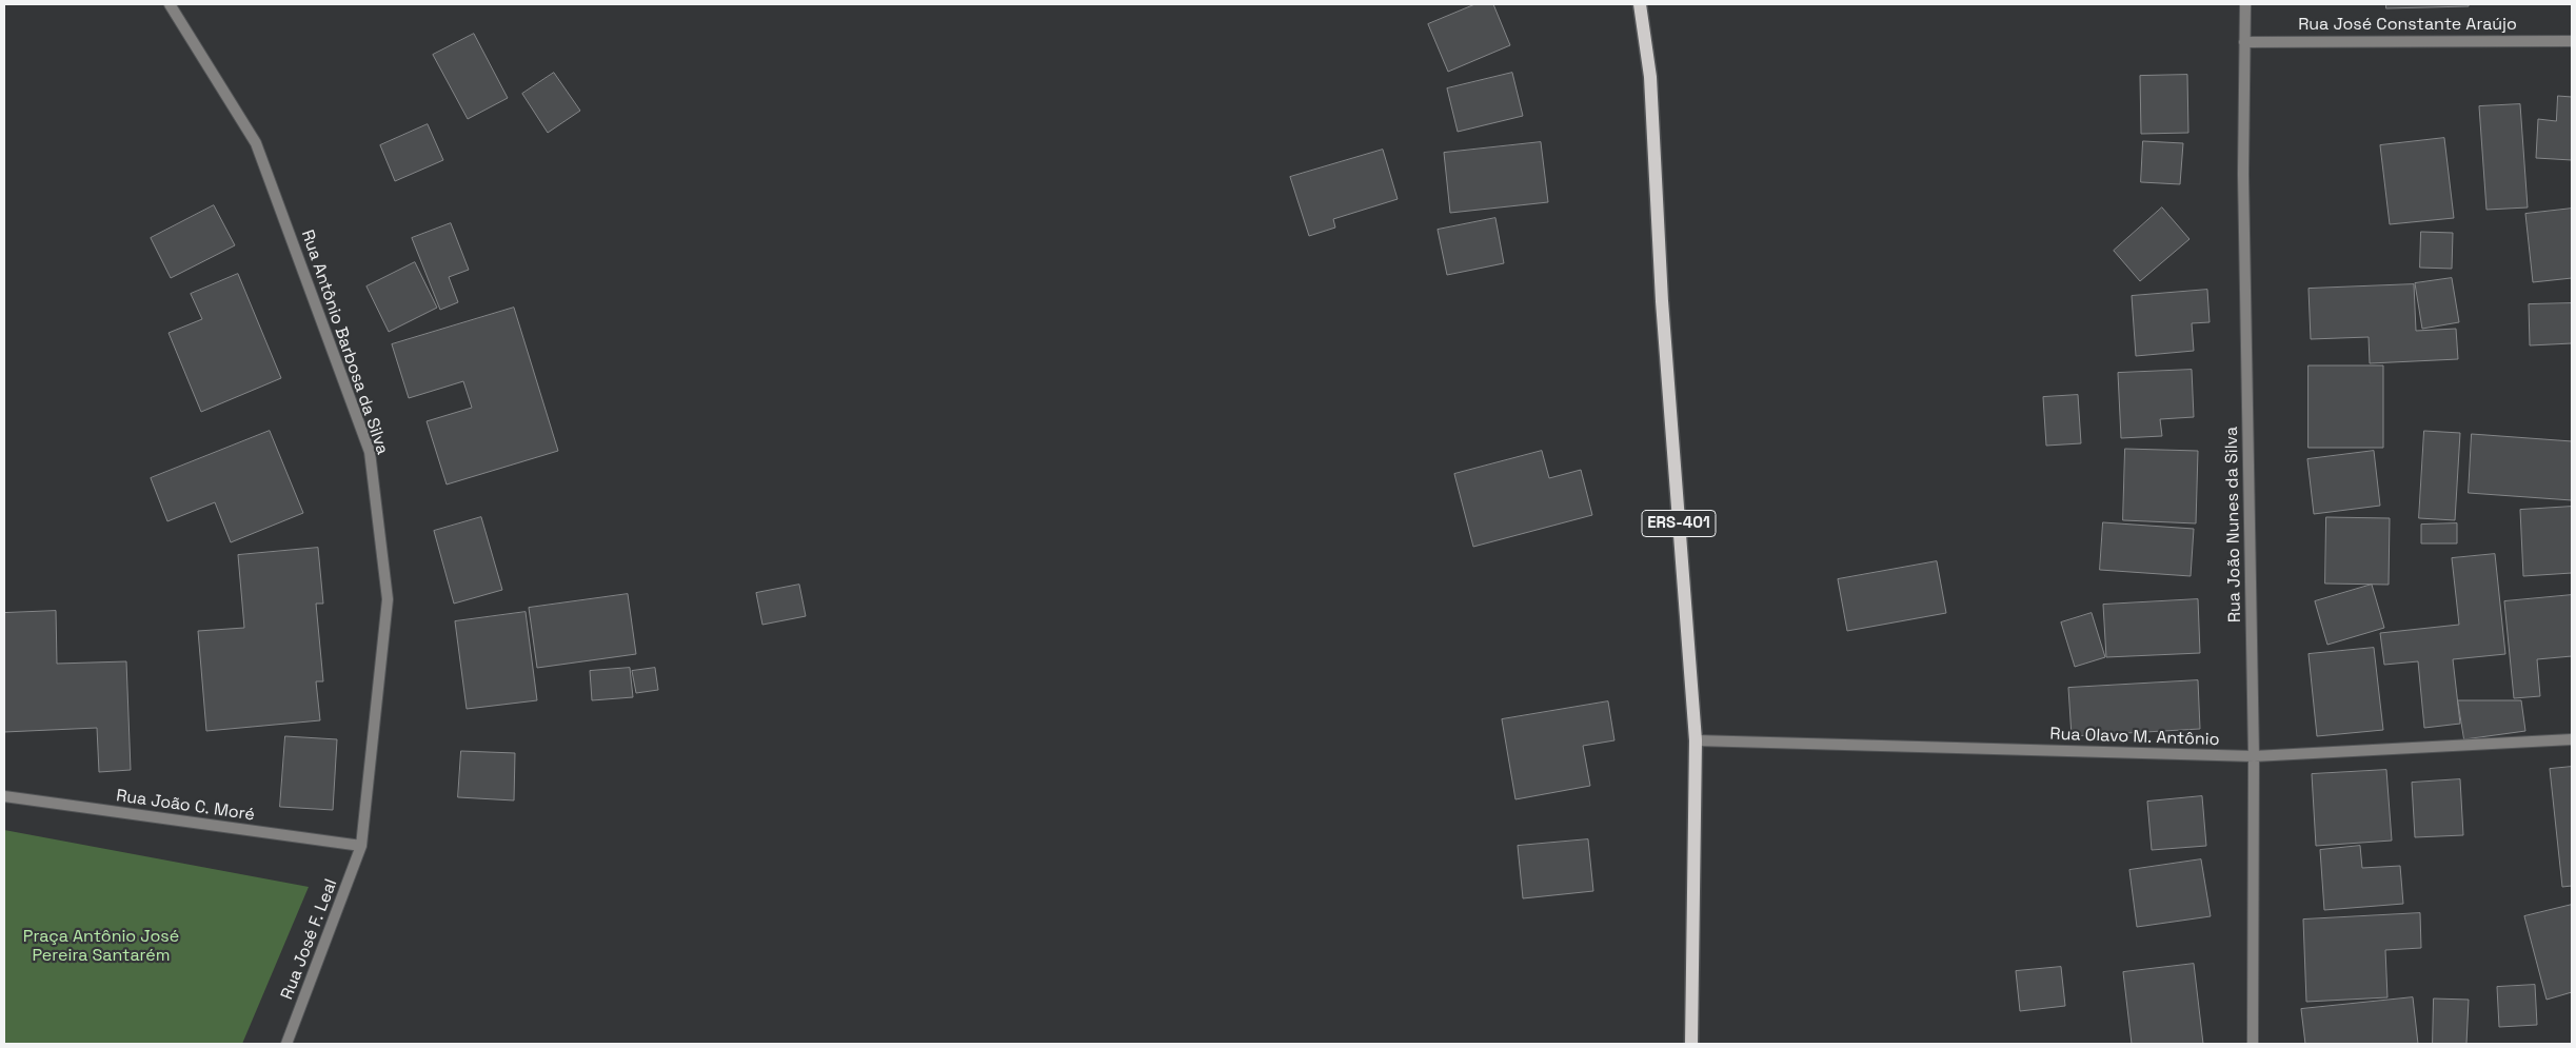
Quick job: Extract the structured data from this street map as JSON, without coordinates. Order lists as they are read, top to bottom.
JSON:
{
  "streets": {
    "main road": ["ERS-401"],
    "street": [
      "Rua José Constante Araújo",
      "Rua Antônio Barbosa da Silva",
      "Rua João Nunes da Silva",
      "Rua Olavo M. Antônio",
      "Rua João C. Moré",
      "Rua José F. Leal"
    ]
  },
  "crossings": [
    ["Rua José Constante Araújo", "Rua João Nunes da Silva"],
    ["Rua Antônio Barbosa da Silva", "Rua João C. Moré"],
    ["Rua Antônio Barbosa da Silva", "Rua José F. Leal"],
    ["ERS-401", "Rua Olavo M. Antônio"],
    ["Rua João Nunes da Silva", "Rua Olavo M. Antônio"],
    ["Rua João C. Moré", "Rua José F. Leal"]
  ],
  "parks": ["Praça Antônio José Pereira Santarém"]
}
